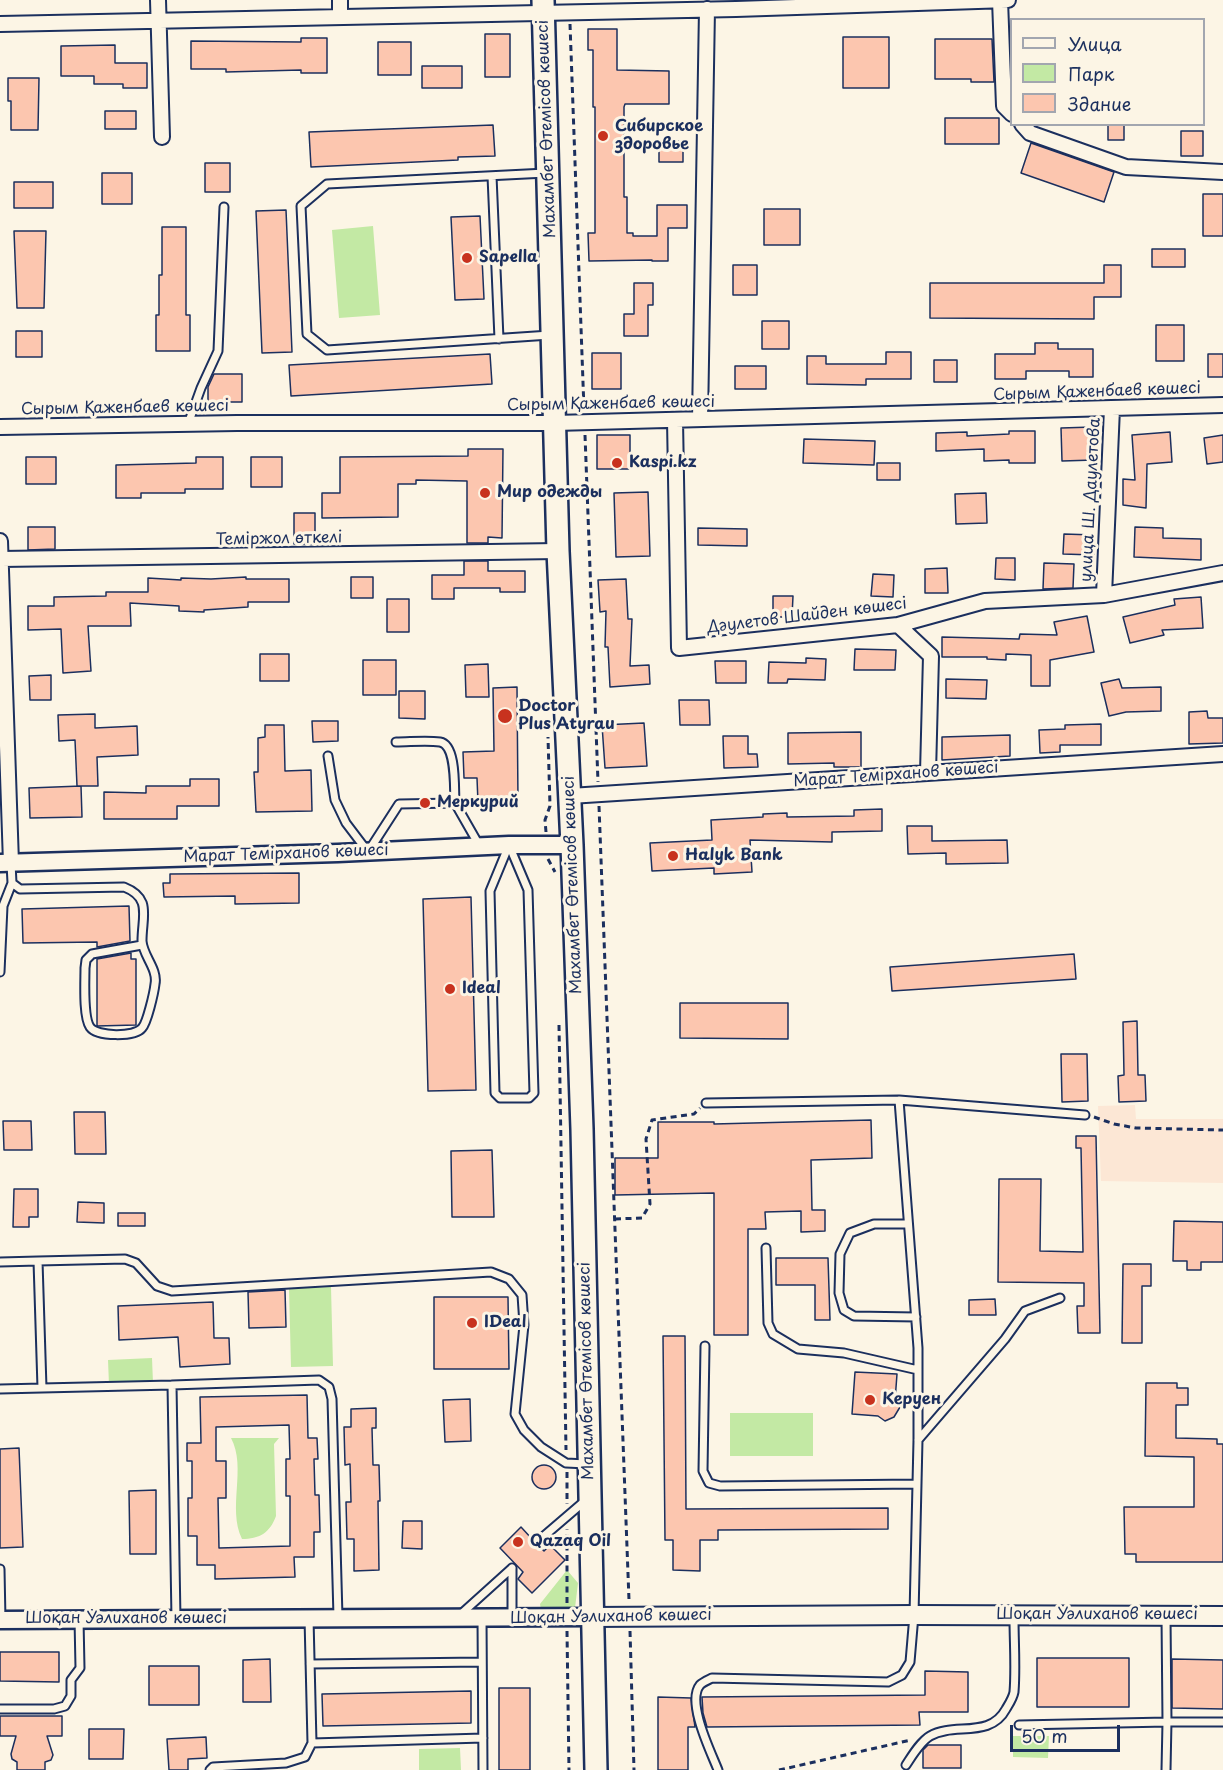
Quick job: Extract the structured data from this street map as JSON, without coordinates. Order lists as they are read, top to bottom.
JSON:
{
  "streets": {
    "main road": ["Махамбет Өтемісов көшесі", "Шоқан Уәлиханов көшесі"],
    "street": [
      "Сырым Қаженбаев көшесі",
      "улица Ш. Даулетова",
      "Теміржол өткелі",
      "Дәулетов Шайден көшесі",
      "Марат Темірханов көшесі"
    ]
  },
  "crossings": [
    ["Махамбет Өтемісов көшесі", "Сырым Қаженбаев көшесі"],
    ["Махамбет Өтемісов көшесі", "Теміржол өткелі"],
    ["Махамбет Өтемісов көшесі", "Марат Темірханов көшесі"],
    ["Махамбет Өтемісов көшесі", "Шоқан Уәлиханов көшесі"],
    ["Сырым Қаженбаев көшесі", "улица Ш. Даулетова"],
    ["Сырым Қаженбаев көшесі", "Дәулетов Шайден көшесі"],
    ["улица Ш. Даулетова", "Дәулетов Шайден көшесі"]
  ],
  "places": [
    "Сибирское здоровье",
    "Sapella",
    "Kaspi.kz",
    "Мир одежды",
    "Doctor Plus Atyrau",
    "Меркурий",
    "Halyk Bank",
    "Ideal",
    "IDeal",
    "Керуен",
    "Qazaq Oil"
  ],
  "legend": ["Улица", "Парк", "Здание"],
  "scale_bar": "50 m"
}
